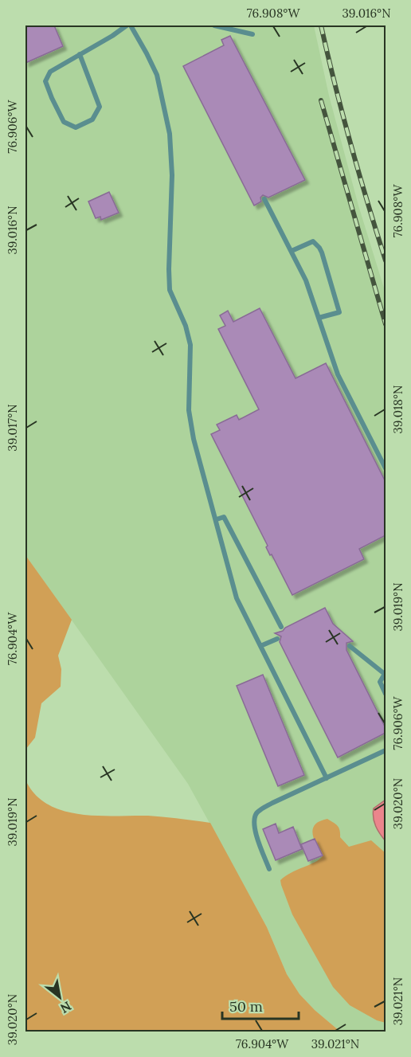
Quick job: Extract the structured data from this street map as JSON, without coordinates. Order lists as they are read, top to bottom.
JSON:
{
  "scale_bar": "50 m",
  "north": "bottom right",
  "coordinates": [
    "76.908°W",
    "39.016°N",
    "76.906°W",
    "39.018°N",
    "39.017°N",
    "39.019°N",
    "76.904°W",
    "39.020°N",
    "39.021°N"
  ]
}
